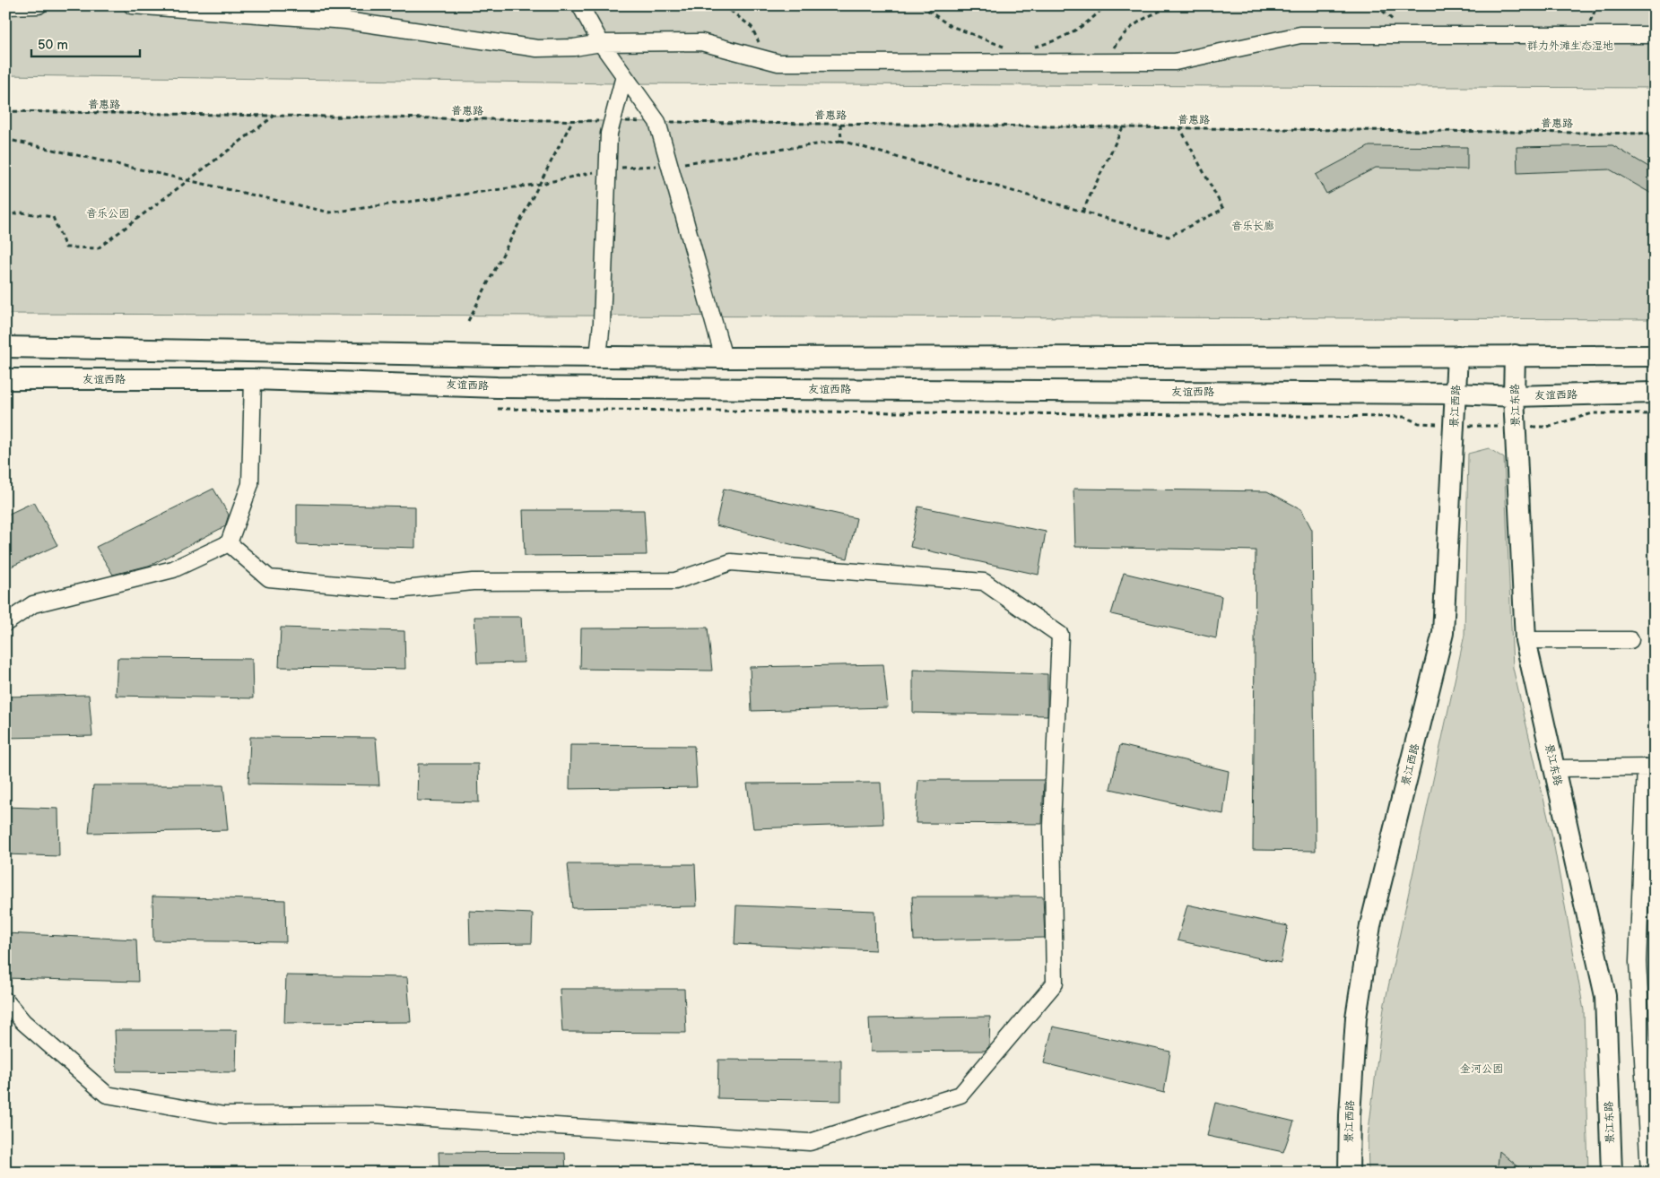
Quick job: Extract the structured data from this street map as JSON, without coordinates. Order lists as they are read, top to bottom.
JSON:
{
  "streets": {
    "main road": ["友谊西路", "景江东路", "景江西路"],
    "path": ["普惠路"]
  },
  "crossings": [
    ["友谊西路", "景江东路"],
    ["友谊西路", "景江西路"]
  ],
  "parks": [
    "群力外滩生态湿地",
    "音乐公园",
    "音乐长廊",
    "金河公园"
  ],
  "scale_bar": "50 m"
}
